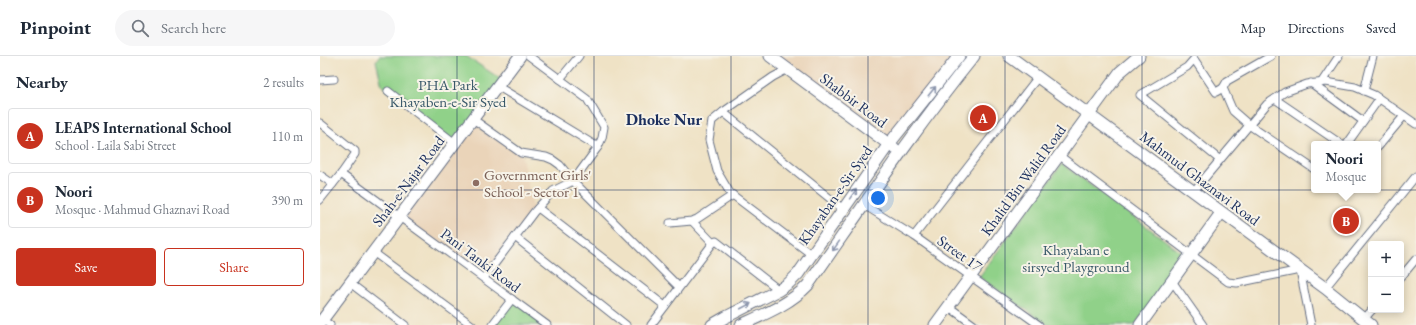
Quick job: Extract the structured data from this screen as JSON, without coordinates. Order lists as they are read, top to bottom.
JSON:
{
  "streets": {
    "street": [
      "Shabbir Road",
      "Mahmud Ghaznavi Road",
      "Khalid Bin Walid Road",
      "Shah-e-Najar Road",
      "Khayaban-e-Sir Syed",
      "Street 17",
      "Pani Tanki Road"
    ]
  },
  "crossings": [
    ["Shabbir Road", "Khayaban-e-Sir Syed"],
    ["Mahmud Ghaznavi Road", "Khalid Bin Walid Road"],
    ["Khalid Bin Walid Road", "Street 17"],
    ["Shah-e-Najar Road", "Pani Tanki Road"],
    ["Khayaban-e-Sir Syed", "Street 17"]
  ],
  "districts": ["Dhoke Nur"],
  "parks": ["PHA Park Khayaben-e-Sir Syed", "Khayaban e sirsyed Playground"],
  "places": ["Government Girls' School - Sector 1"],
  "page": {
    "header": "Pinpoint",
    "search": "Search here",
    "nav": ["Map", "Directions", "Saved"],
    "heading": ["Nearby", "2 results"],
    "pins": ["A", "B"],
    "list": [
      {
        "mark": "A",
        "name": "LEAPS International School",
        "note": "School · Laila Sabi Street",
        "value": "110 m"
      },
      {
        "mark": "B",
        "name": "Noori",
        "note": "Mosque · Mahmud Ghaznavi Road",
        "value": "390 m"
      }
    ],
    "popup": ["Noori", "Mosque"],
    "buttons": ["Save", "Share"],
    "map_buttons": ["+", "−"]
  }
}
